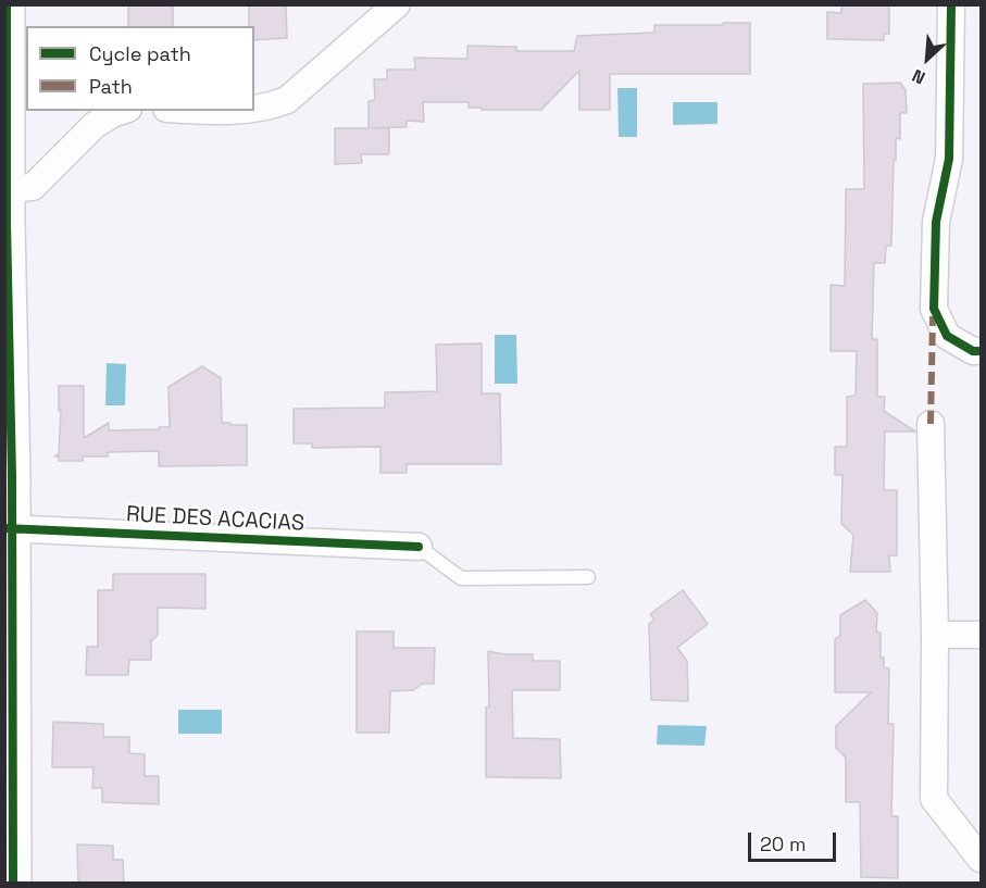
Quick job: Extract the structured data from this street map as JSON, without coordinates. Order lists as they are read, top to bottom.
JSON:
{
  "streets": {
    "street": ["RUE DES ACACIAS"]
  },
  "legend": ["Cycle path", "Path"],
  "scale_bar": "20 m",
  "north": "bottom left"
}
